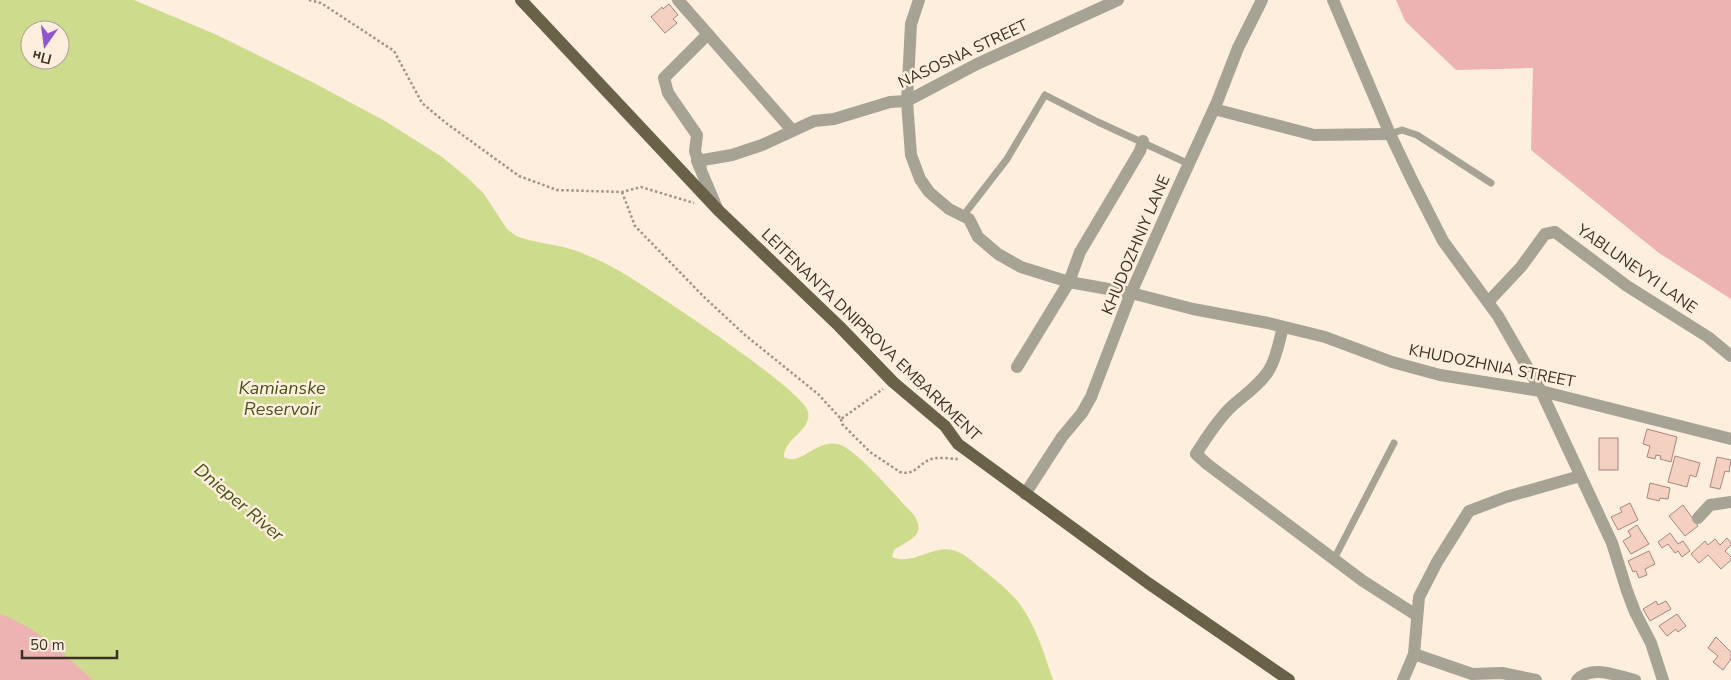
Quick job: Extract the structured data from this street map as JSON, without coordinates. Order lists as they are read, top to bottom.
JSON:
{
  "streets": {
    "main road": ["LEITENANTA DNIPROVA EMBARKMENT"],
    "street": [
      "NASOSNA STREET",
      "KHUDOZHNIY LANE",
      "YABLUNEVYI LANE",
      "KHUDOZHNIA STREET"
    ]
  },
  "crossings": [
    ["NASOSNA STREET", "LEITENANTA DNIPROVA EMBARKMENT"],
    ["KHUDOZHNIY LANE", "LEITENANTA DNIPROVA EMBARKMENT"],
    ["KHUDOZHNIY LANE", "KHUDOZHNIA STREET"]
  ],
  "water": ["Kamianske Reservoir", "Dnieper River"],
  "scale_bar": "50 m",
  "north": "bottom"
}
